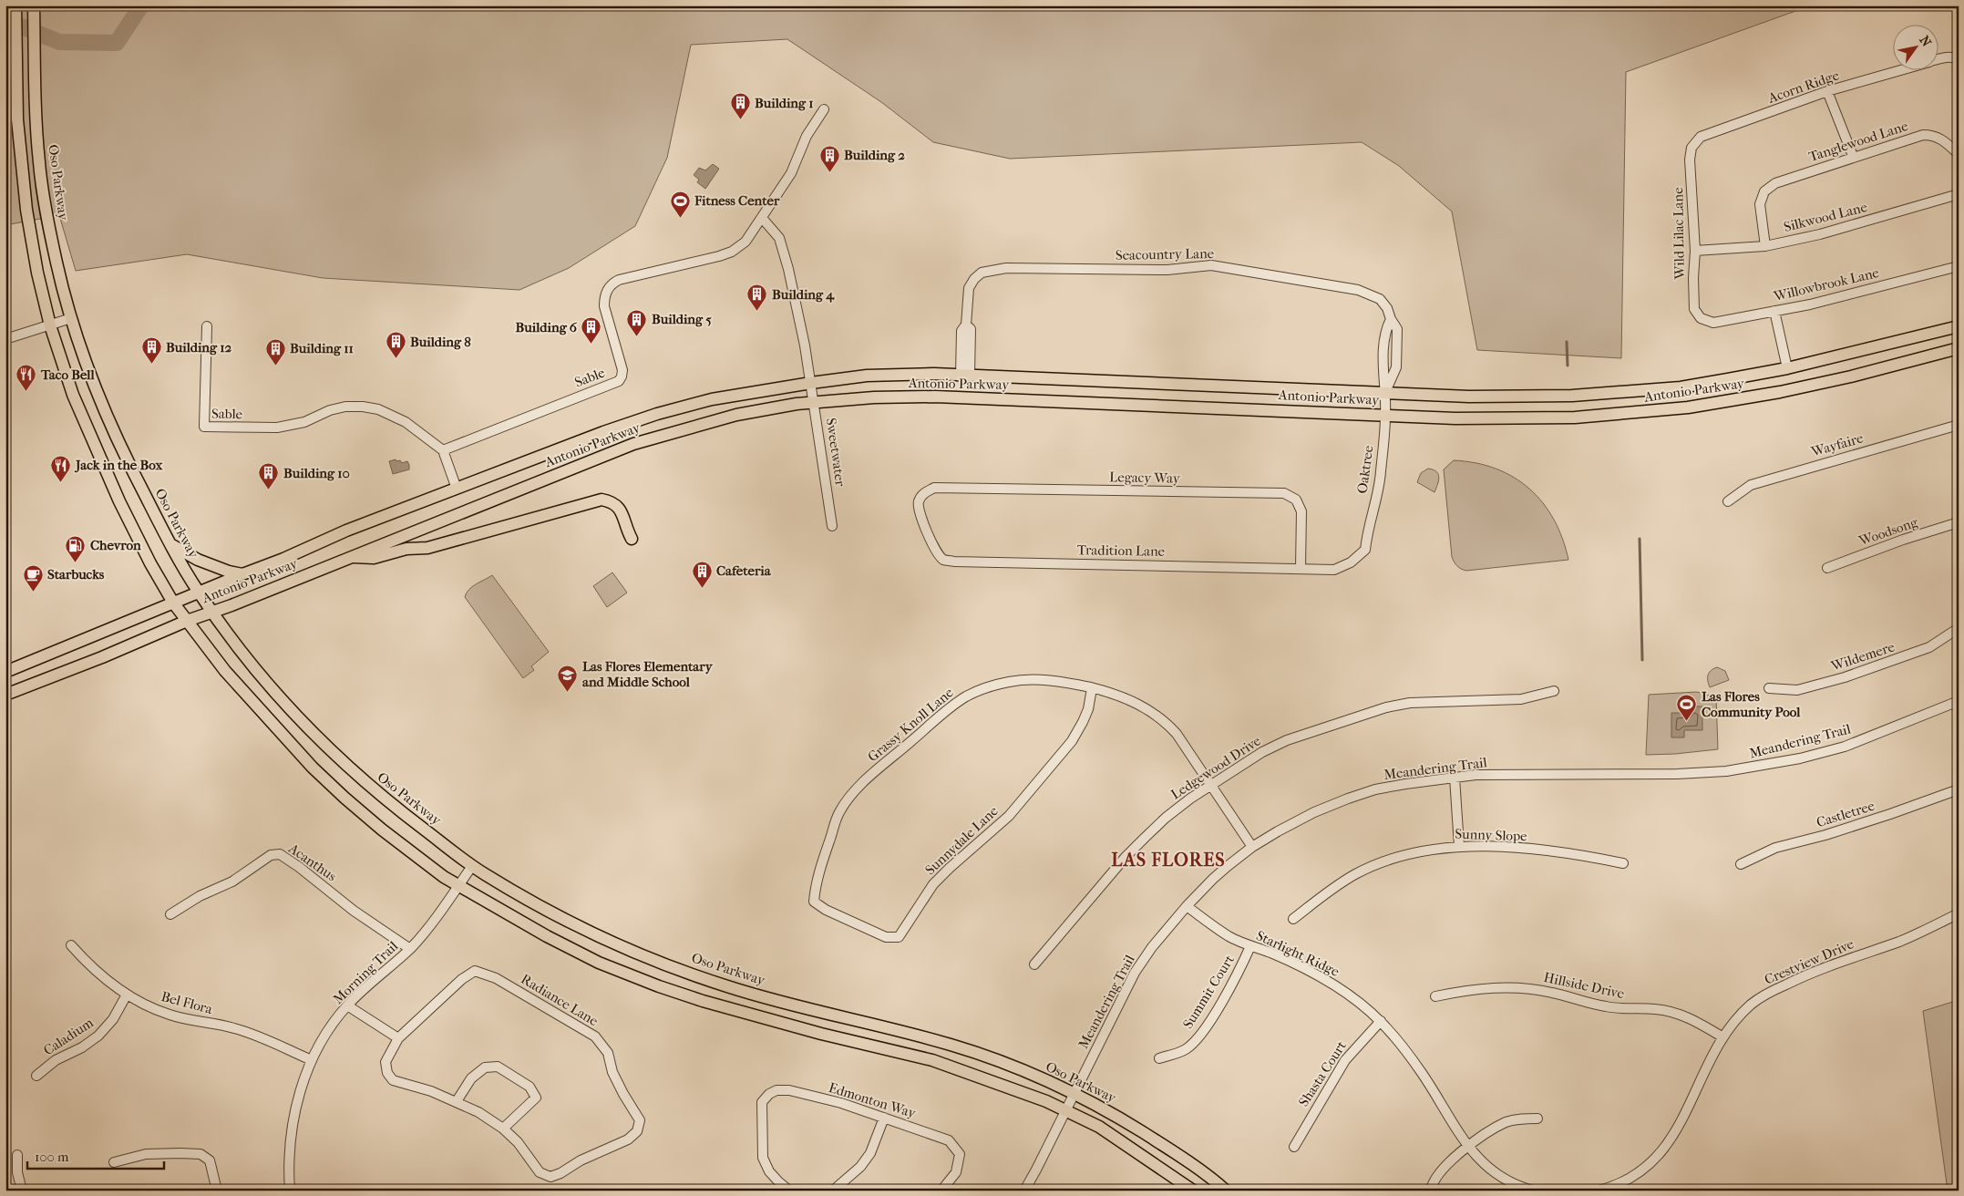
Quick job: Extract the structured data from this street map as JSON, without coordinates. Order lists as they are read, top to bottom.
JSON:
{
  "streets": {
    "main road": ["Oso Parkway", "Antonio Parkway"],
    "street": [
      "Acorn Ridge",
      "Tanglewood Lane",
      "Silkwood Lane",
      "Wild Lilac Lane",
      "Seacountry Lane",
      "Willowbrook Lane",
      "Sable",
      "Wayfaire",
      "Sweetwater",
      "Oaktree",
      "Legacy Way",
      "Woodsong",
      "Tradition Lane",
      "Wildemere",
      "Grassy Knoll Lane",
      "Meandering Trail",
      "Ledgewood Drive",
      "Castletree",
      "Sunny Slope",
      "Sunnydale Lane",
      "Acanthus",
      "Starlight Ridge",
      "Crestview Drive",
      "Morning Trail",
      "Hillside Drive",
      "Summit Court",
      "Radiance Lane",
      "Bel Flora",
      "Caladium",
      "Shasta Court",
      "Edmonton Way"
    ]
  },
  "crossings": [
    ["Acorn Ridge", "Wild Lilac Lane"],
    ["Tanglewood Lane", "Silkwood Lane"],
    ["Oso Parkway", "Antonio Parkway"],
    ["Oso Parkway", "Meandering Trail"],
    ["Oso Parkway", "Morning Trail"],
    ["Silkwood Lane", "Wild Lilac Lane"],
    ["Wild Lilac Lane", "Willowbrook Lane"],
    ["Seacountry Lane", "Antonio Parkway"],
    ["Seacountry Lane", "Oaktree"],
    ["Antonio Parkway", "Sweetwater"],
    ["Antonio Parkway", "Oaktree"],
    ["Oaktree", "Tradition Lane"],
    ["Legacy Way", "Tradition Lane"],
    ["Grassy Knoll Lane", "Meandering Trail"],
    ["Grassy Knoll Lane", "Ledgewood Drive"],
    ["Grassy Knoll Lane", "Sunnydale Lane"],
    ["Meandering Trail", "Starlight Ridge"],
    ["Acanthus", "Morning Trail"],
    ["Starlight Ridge", "Summit Court"],
    ["Starlight Ridge", "Shasta Court"],
    ["Crestview Drive", "Hillside Drive"],
    ["Morning Trail", "Bel Flora"],
    ["Bel Flora", "Caladium"]
  ],
  "districts": ["LAS FLORES"],
  "places": {
    "building": [
      "Building 1",
      "Building 2",
      "Building 4",
      "Building 5",
      "Building 6",
      "Building 8",
      "Building 12",
      "Building 11",
      "Building 10",
      "Cafeteria"
    ],
    "sports": ["Fitness Center", "Las Flores Community Pool"],
    "restaurant": ["Taco Bell", "Jack in the Box"],
    "fuel station": ["Chevron"],
    "cafe": ["Starbucks"],
    "school or university": ["Las Flores Elementary and Middle School"]
  },
  "scale_bar": "100 m",
  "north": "top right"
}
